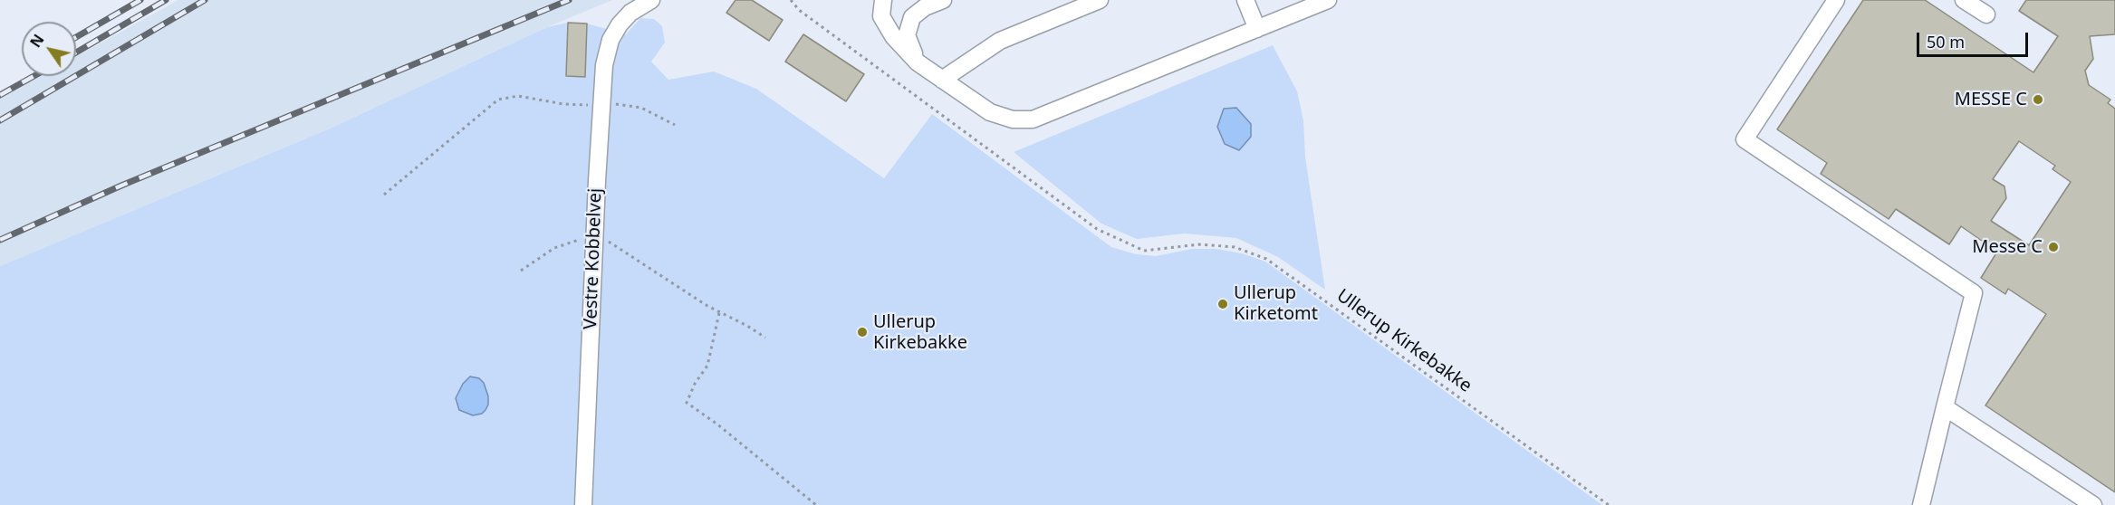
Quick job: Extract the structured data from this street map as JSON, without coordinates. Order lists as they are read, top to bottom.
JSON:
{
  "streets": {
    "street": ["Vestre Kobbelvej"],
    "path": ["Ullerup Kirkebakke"]
  },
  "places": [
    "MESSE C",
    "Messe C",
    "Ullerup Kirketomt",
    "Ullerup Kirkebakke"
  ],
  "scale_bar": "50 m",
  "north": "top left"
}
